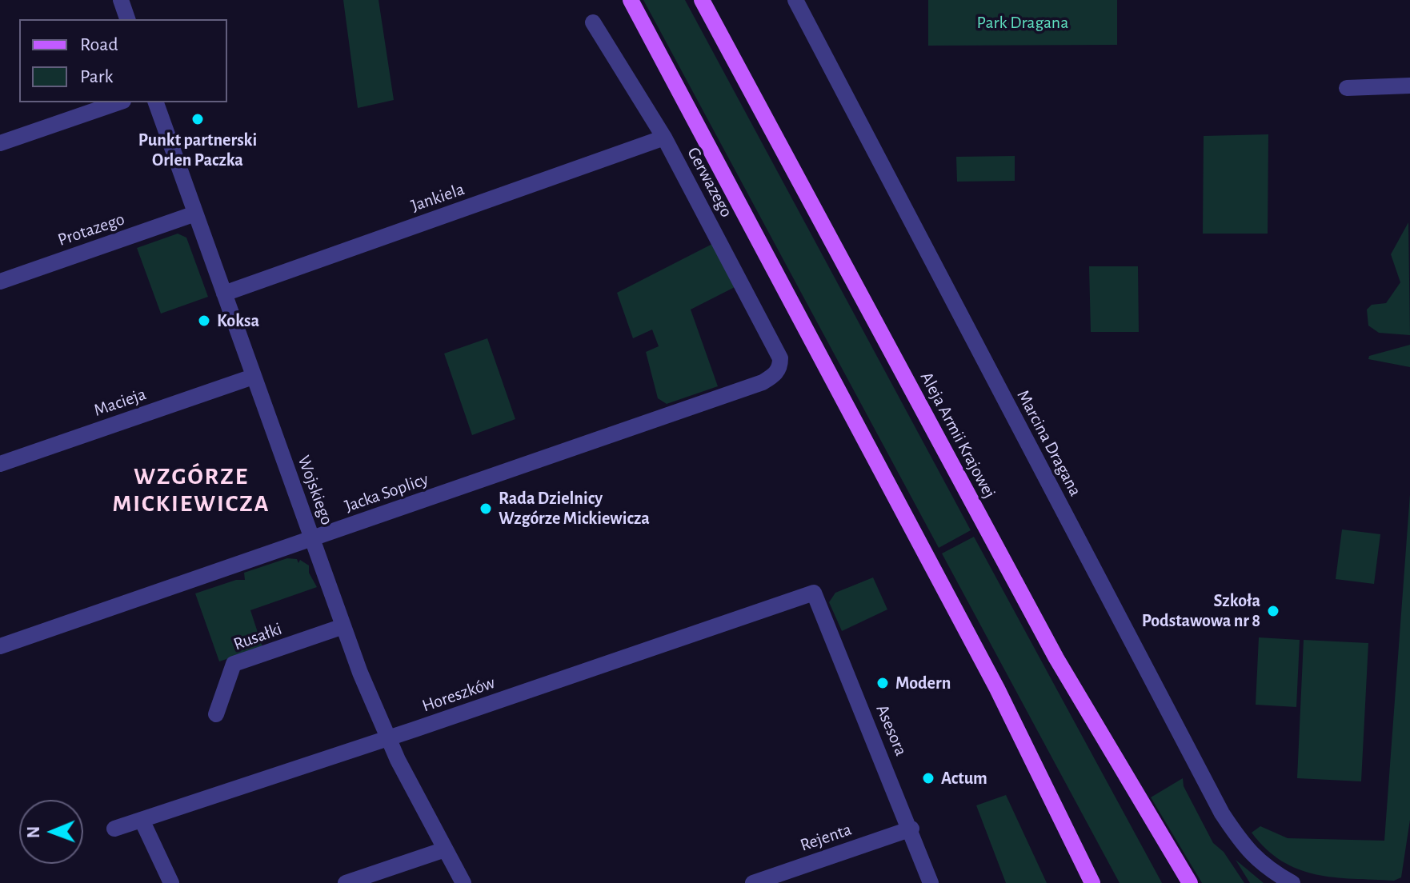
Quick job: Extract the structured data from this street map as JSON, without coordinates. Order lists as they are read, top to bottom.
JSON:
{
  "streets": {
    "main road": ["Aleja Armii Krajowej"],
    "street": [
      "Gerwazego",
      "Jankiela",
      "Protazego",
      "Macieja",
      "Marcina Dragana",
      "Wojskiego",
      "Jacka Soplicy",
      "Rusałki",
      "Horeszków",
      "Asesora",
      "Rejenta"
    ]
  },
  "crossings": [
    ["Gerwazego", "Jankiela"],
    ["Gerwazego", "Jacka Soplicy"],
    ["Jankiela", "Wojskiego"],
    ["Protazego", "Wojskiego"],
    ["Macieja", "Wojskiego"],
    ["Wojskiego", "Jacka Soplicy"],
    ["Wojskiego", "Rusałki"],
    ["Wojskiego", "Horeszków"],
    ["Horeszków", "Asesora"],
    ["Asesora", "Rejenta"]
  ],
  "districts": ["WZGÓRZE MICKIEWICZA"],
  "parks": ["Park Dragana"],
  "places": [
    "Punkt partnerski Orlen Paczka",
    "Koksa",
    "Rada Dzielnicy Wzgórze Mickiewicza",
    "Szkoła Podstawowa nr 8",
    "Modern",
    "Actum"
  ],
  "legend": ["Road", "Park"],
  "north": "left"
}
